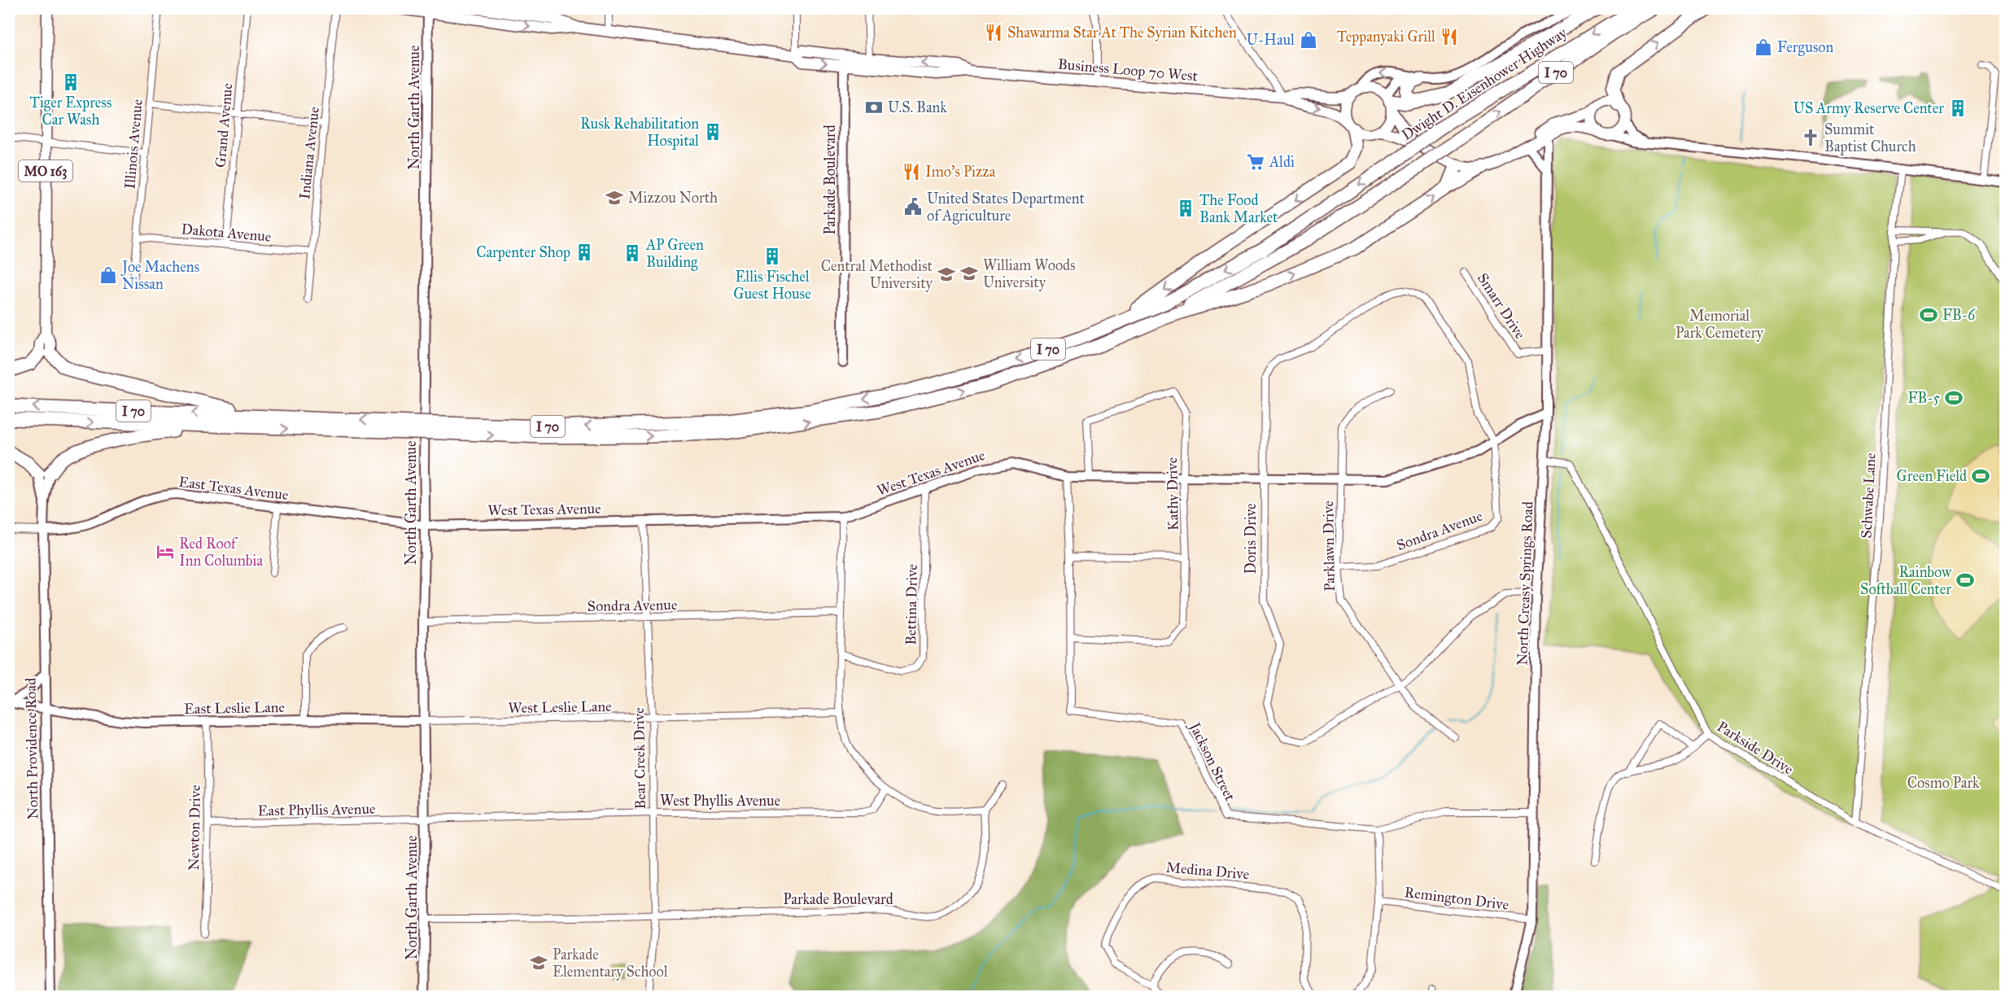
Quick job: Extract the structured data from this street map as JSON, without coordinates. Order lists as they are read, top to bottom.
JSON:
{
  "streets": {
    "highway": ["I 70", "Dwight D. Eisenhower Highway"],
    "main road": ["Business Loop 70 West", "MO 163"],
    "street": [
      "North Garth Avenue",
      "Grand Avenue",
      "Illinois Avenue",
      "Indiana Avenue",
      "Parkade Boulevard",
      "Dakota Avenue",
      "Smarr Drive",
      "West Texas Avenue",
      "East Texas Avenue",
      "Kathy Drive",
      "Schwabe Lane",
      "Sondra Avenue",
      "Doris Drive",
      "Parklawn Drive",
      "North Creasy Springs Road",
      "Bettina Drive",
      "West Leslie Lane",
      "East Leslie Lane",
      "Parkside Drive",
      "North Providence Road",
      "Bear Creek Drive",
      "Jackson Street",
      "West Phyllis Avenue",
      "East Phyllis Avenue",
      "Newton Drive",
      "Medina Drive",
      "Remington Drive"
    ]
  },
  "crossings": [
    ["Business Loop 70 West", "North Garth Avenue"],
    ["Business Loop 70 West", "Parkade Boulevard"],
    ["I 70", "Dwight D. Eisenhower Highway"],
    ["North Garth Avenue", "Parkade Boulevard"],
    ["North Garth Avenue", "West Texas Avenue"],
    ["North Garth Avenue", "East Texas Avenue"],
    ["North Garth Avenue", "Sondra Avenue"],
    ["North Garth Avenue", "West Leslie Lane"],
    ["North Garth Avenue", "East Leslie Lane"],
    ["North Garth Avenue", "West Phyllis Avenue"],
    ["North Garth Avenue", "East Phyllis Avenue"],
    ["Grand Avenue", "Dakota Avenue"],
    ["Illinois Avenue", "Dakota Avenue"],
    ["Indiana Avenue", "Dakota Avenue"],
    ["Parkade Boulevard", "Bear Creek Drive"],
    ["Smarr Drive", "North Creasy Springs Road"],
    ["West Texas Avenue", "East Texas Avenue"],
    ["West Texas Avenue", "Kathy Drive"],
    ["West Texas Avenue", "Sondra Avenue"],
    ["West Texas Avenue", "Doris Drive"],
    ["West Texas Avenue", "Parklawn Drive"],
    ["West Texas Avenue", "North Creasy Springs Road"],
    ["West Texas Avenue", "Bettina Drive"],
    ["West Texas Avenue", "Bear Creek Drive"],
    ["West Texas Avenue", "Jackson Street"],
    ["East Texas Avenue", "North Providence Road"],
    ["Kathy Drive", "Jackson Street"],
    ["Schwabe Lane", "Parkside Drive"],
    ["Sondra Avenue", "Doris Drive"],
    ["Sondra Avenue", "Parklawn Drive"],
    ["Sondra Avenue", "Bear Creek Drive"],
    ["Doris Drive", "Parklawn Drive"],
    ["Doris Drive", "North Creasy Springs Road"],
    ["North Creasy Springs Road", "Parkside Drive"],
    ["North Creasy Springs Road", "Jackson Street"],
    ["North Creasy Springs Road", "Remington Drive"],
    ["West Leslie Lane", "East Leslie Lane"],
    ["West Leslie Lane", "Bear Creek Drive"],
    ["East Leslie Lane", "North Providence Road"],
    ["East Leslie Lane", "Newton Drive"],
    ["Bear Creek Drive", "West Phyllis Avenue"],
    ["West Phyllis Avenue", "East Phyllis Avenue"],
    ["East Phyllis Avenue", "Newton Drive"]
  ],
  "parks": ["Memorial Park Cemetery", "Cosmo Park"],
  "places": {
    "restaurant": ["Shawarma Star At The Syrian Kitchen", "Teppanyaki Grill", "Imo's Pizza"],
    "shop": ["U-Haul", "Ferguson", "Joe Machens Nissan"],
    "building": [
      "Tiger Express Car Wash",
      "US Army Reserve Center",
      "Rusk Rehabilitation Hospital",
      "The Food Bank Market",
      "Carpenter Shop",
      "AP Green Building",
      "Ellis Fischel Guest House"
    ],
    "bank": ["U.S. Bank"],
    "church": ["Summit Baptist Church"],
    "supermarket": ["Aldi"],
    "school or university": [
      "Mizzou North",
      "William Woods University",
      "Central Methodist University",
      "Parkade Elementary School"
    ],
    "public building": ["United States Department of Agriculture"],
    "sports": [
      "FB-6",
      "FB-5",
      "Green Field",
      "Rainbow Softball Center"
    ],
    "hotel": ["Red Roof Inn Columbia"]
  }
}
